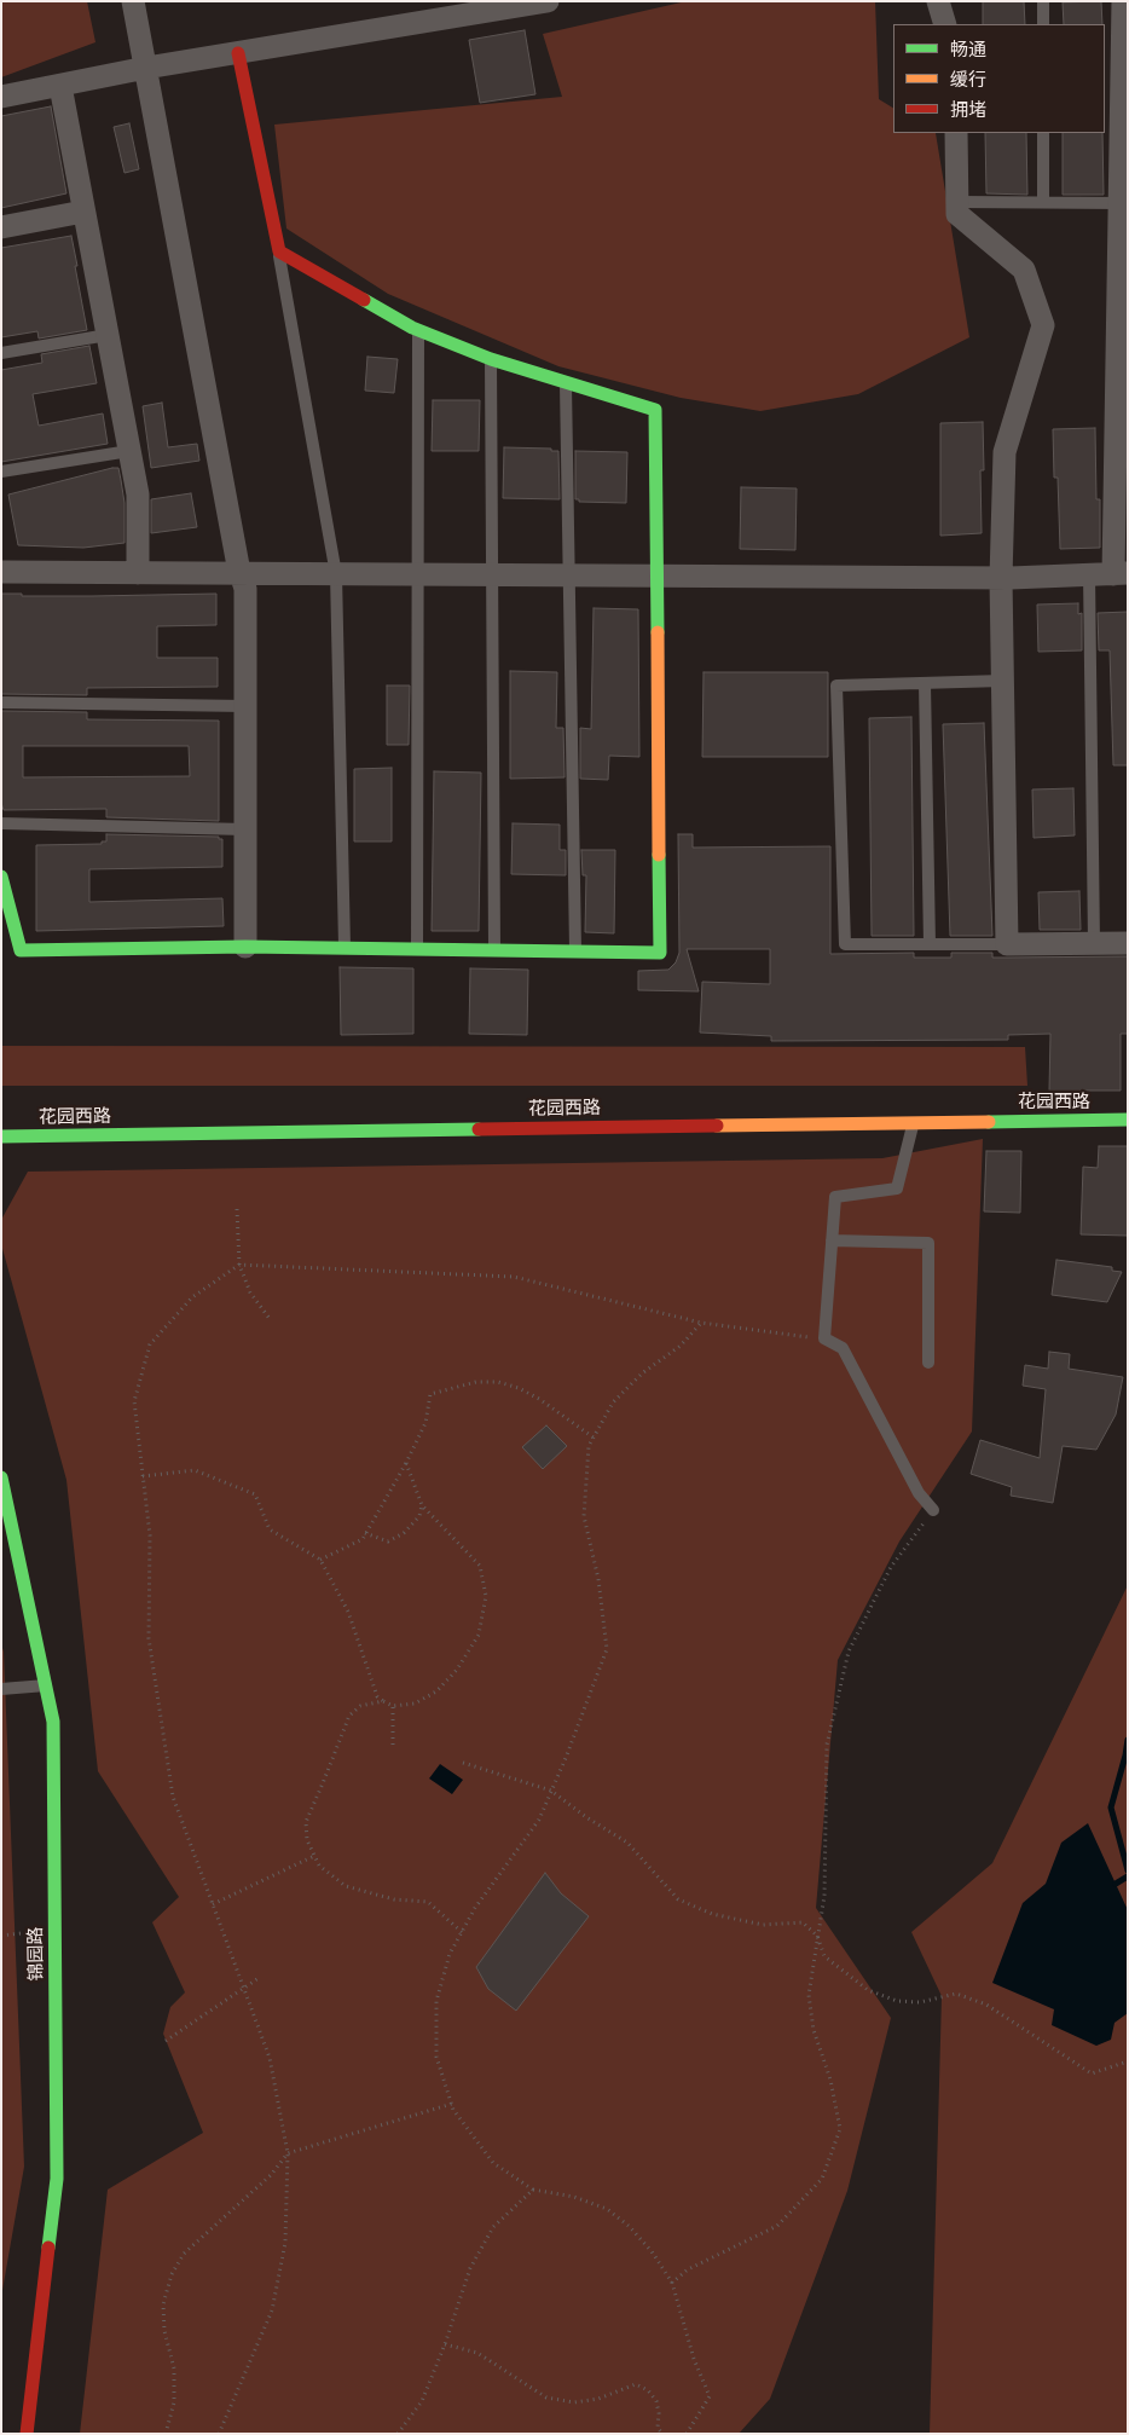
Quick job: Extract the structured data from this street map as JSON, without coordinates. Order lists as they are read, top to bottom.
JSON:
{
  "streets": {
    "street": ["花园西路", "锦园路"]
  },
  "legend": ["畅通", "缓行", "拥堵"]
}
